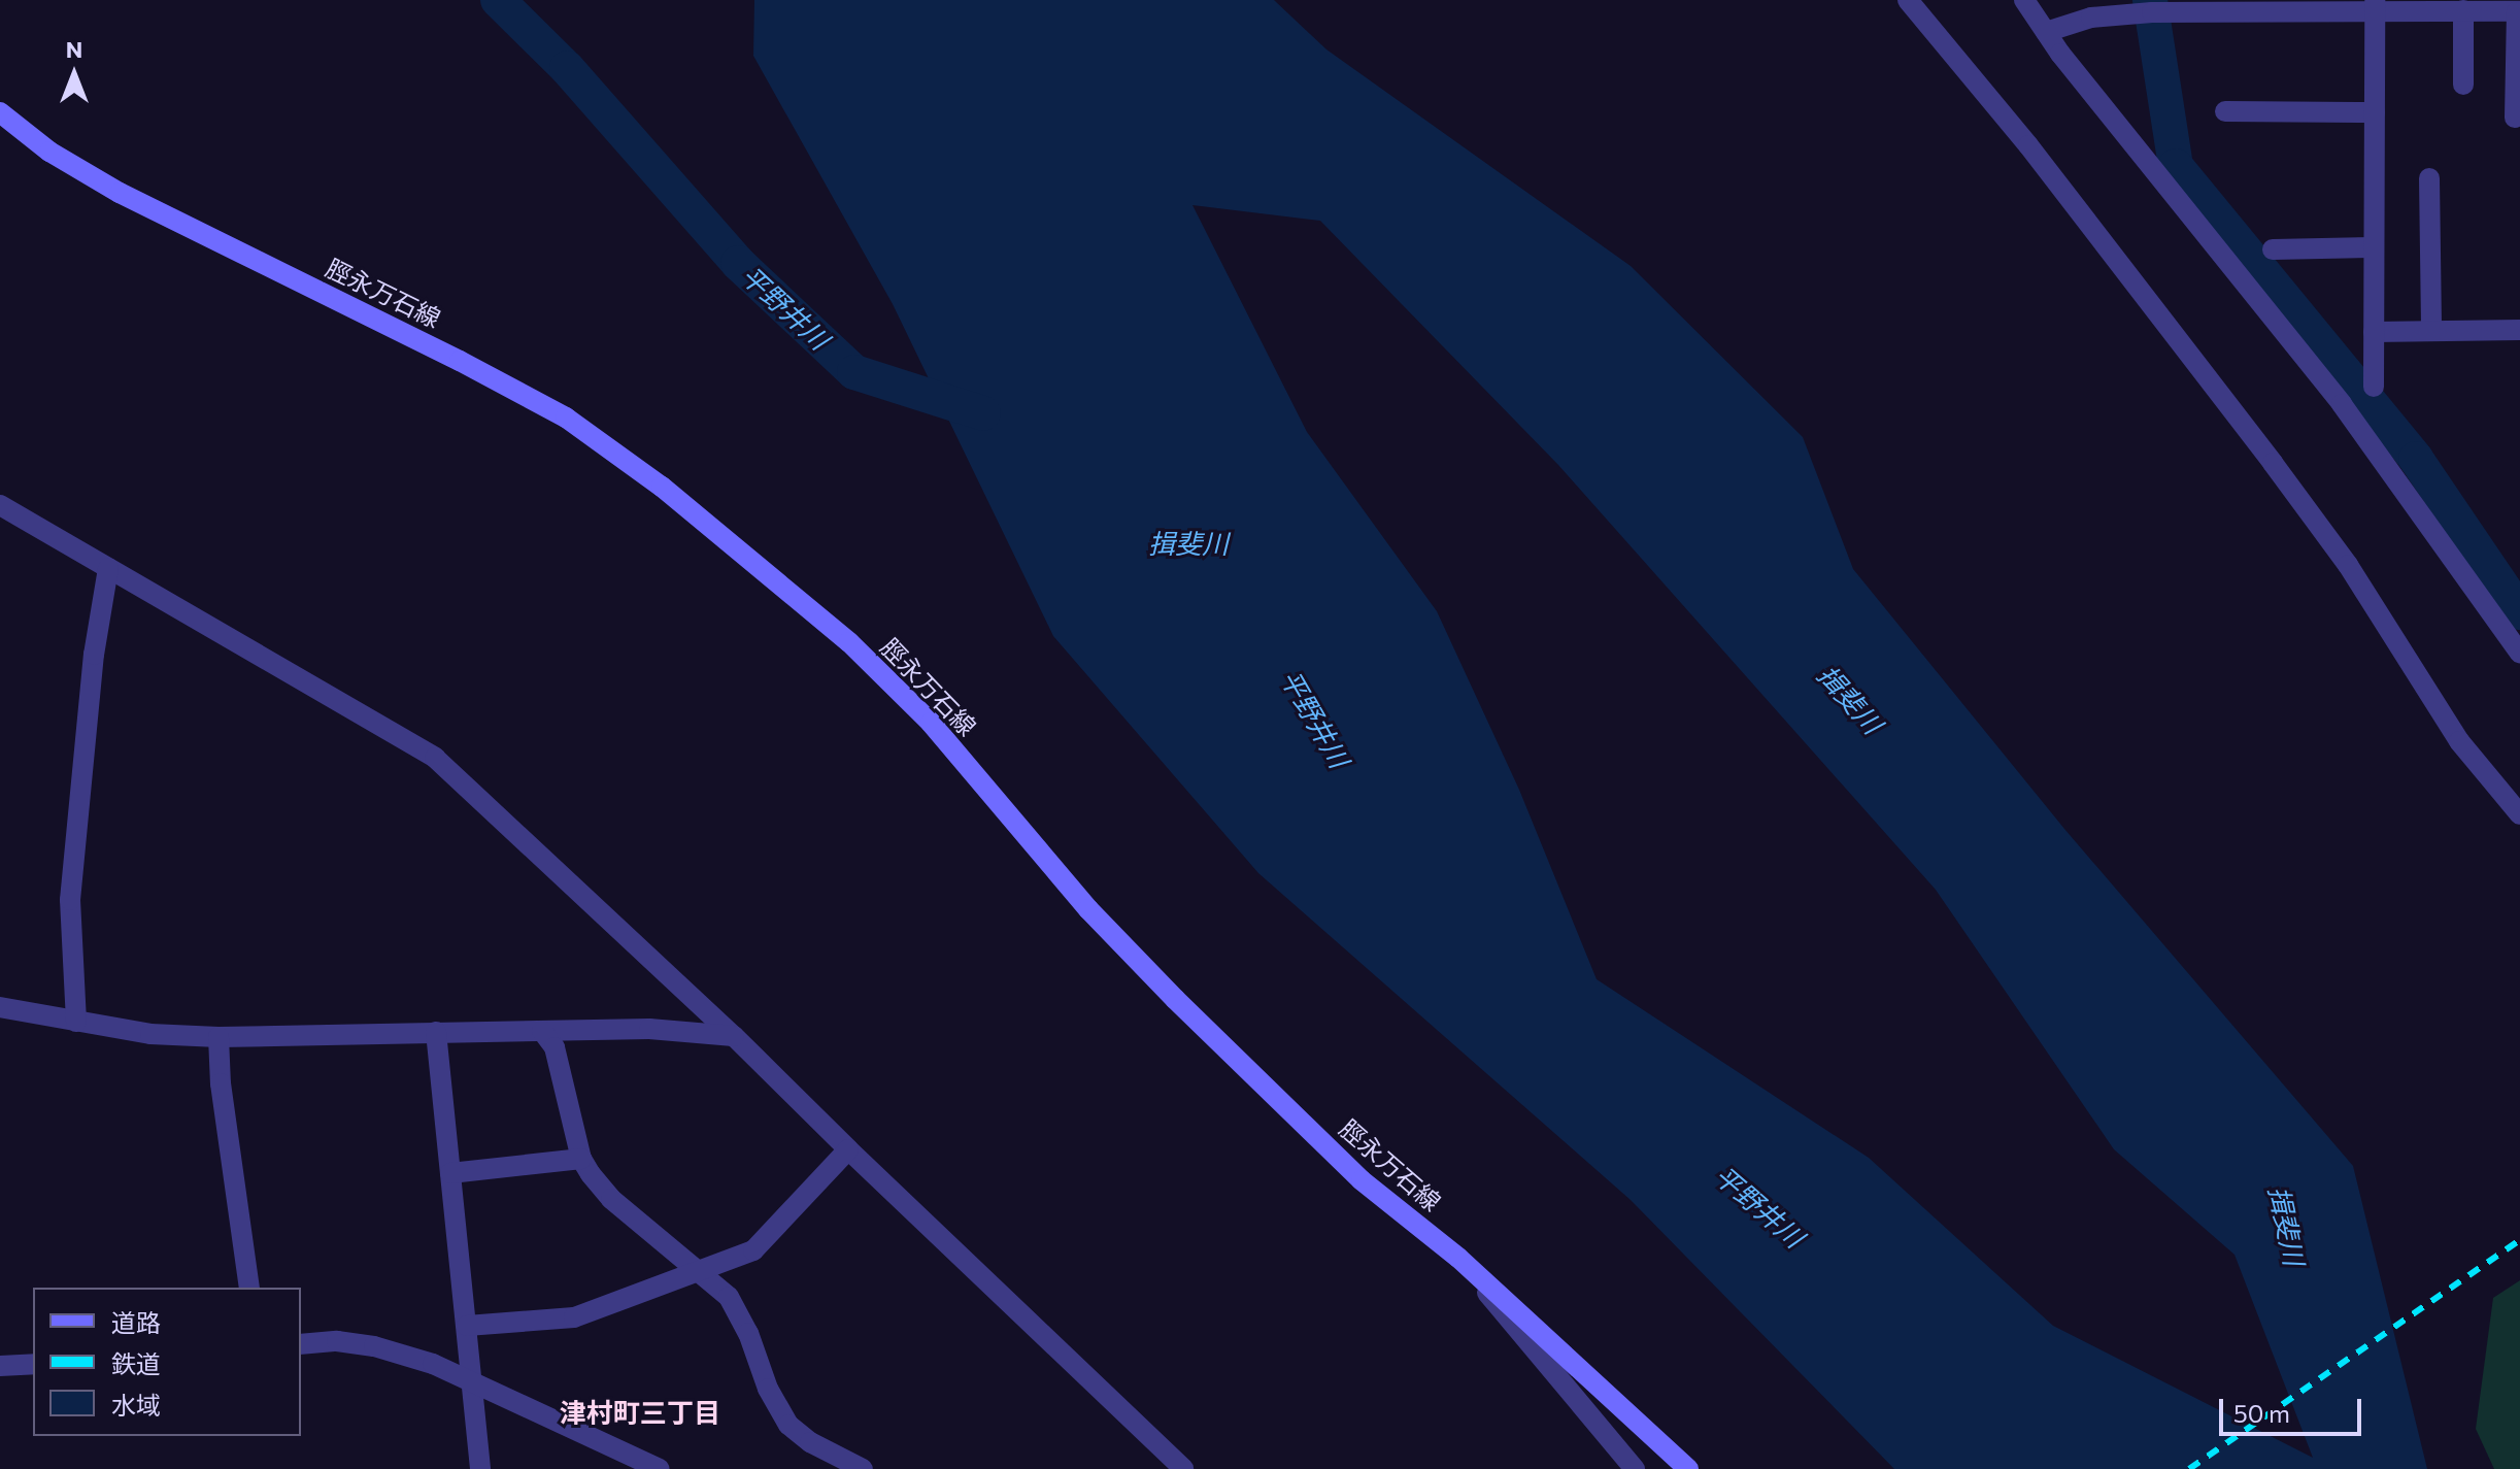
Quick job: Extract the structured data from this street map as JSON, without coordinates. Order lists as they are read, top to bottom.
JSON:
{
  "streets": {
    "main road": ["脛永万石線"]
  },
  "districts": ["津村町三丁目"],
  "water": ["平野井川", "揖斐川"],
  "legend": ["道路", "鉄道", "水域"],
  "scale_bar": "50 m",
  "north": "top"
}
